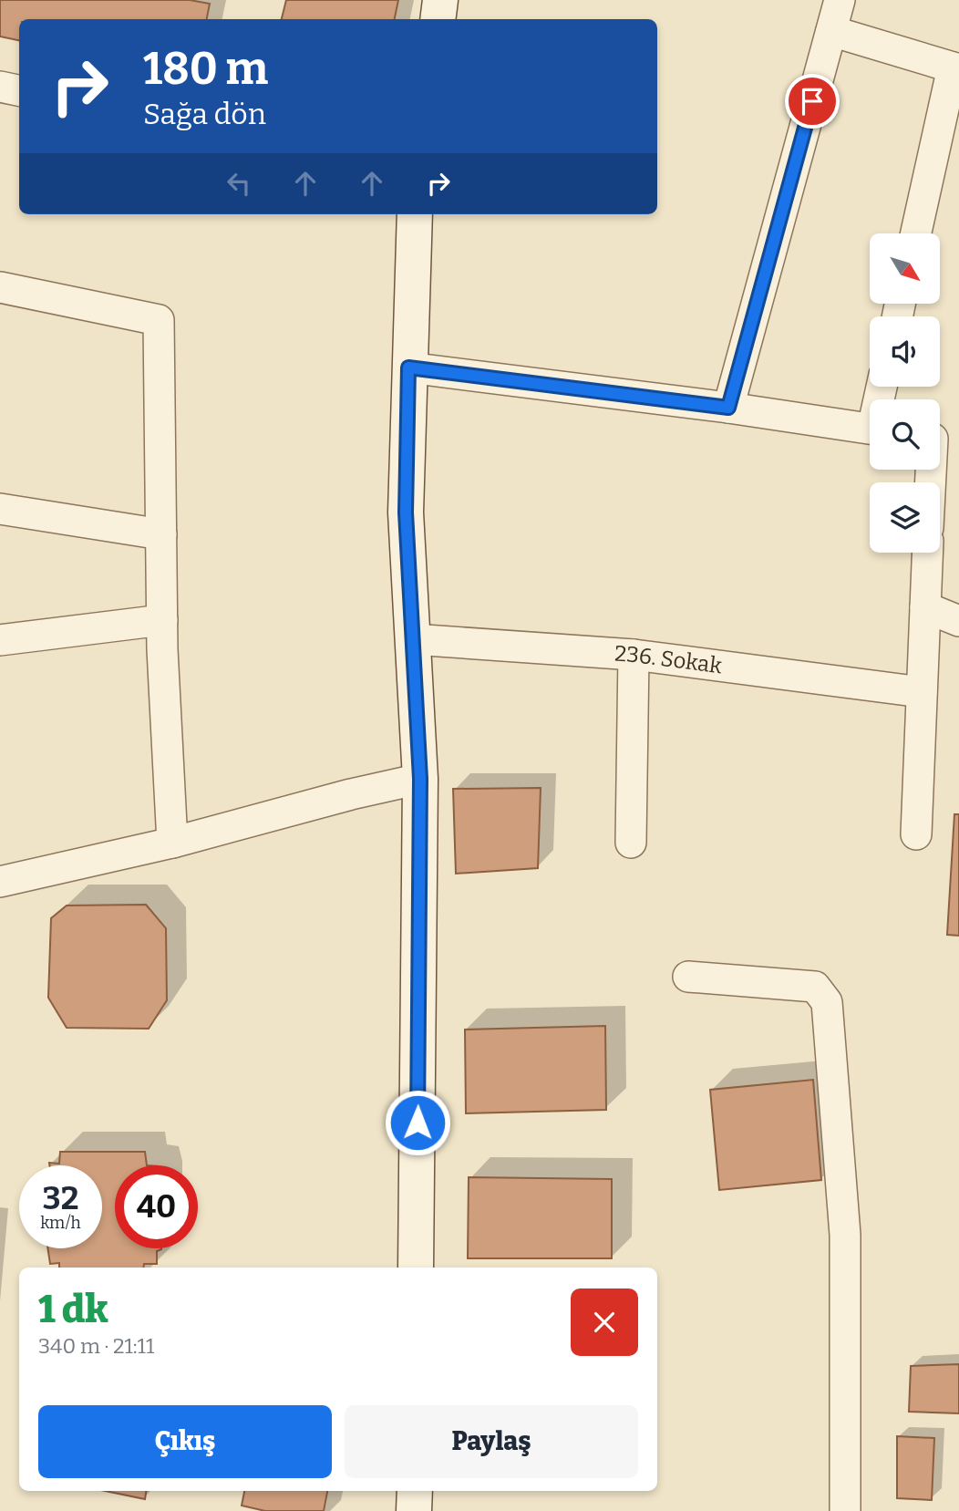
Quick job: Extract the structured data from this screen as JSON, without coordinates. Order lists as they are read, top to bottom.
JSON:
{
  "streets": {
    "street": ["236. Sokak"]
  },
  "north": "bottom right",
  "page": {
    "turn": ["180 m", "Sağa dön"],
    "speed": "32 km/h",
    "limit": "40",
    "heading": ["1 dk", "340 m · 21:11"],
    "buttons": ["Çıkış", "Paylaş"]
  }
}
